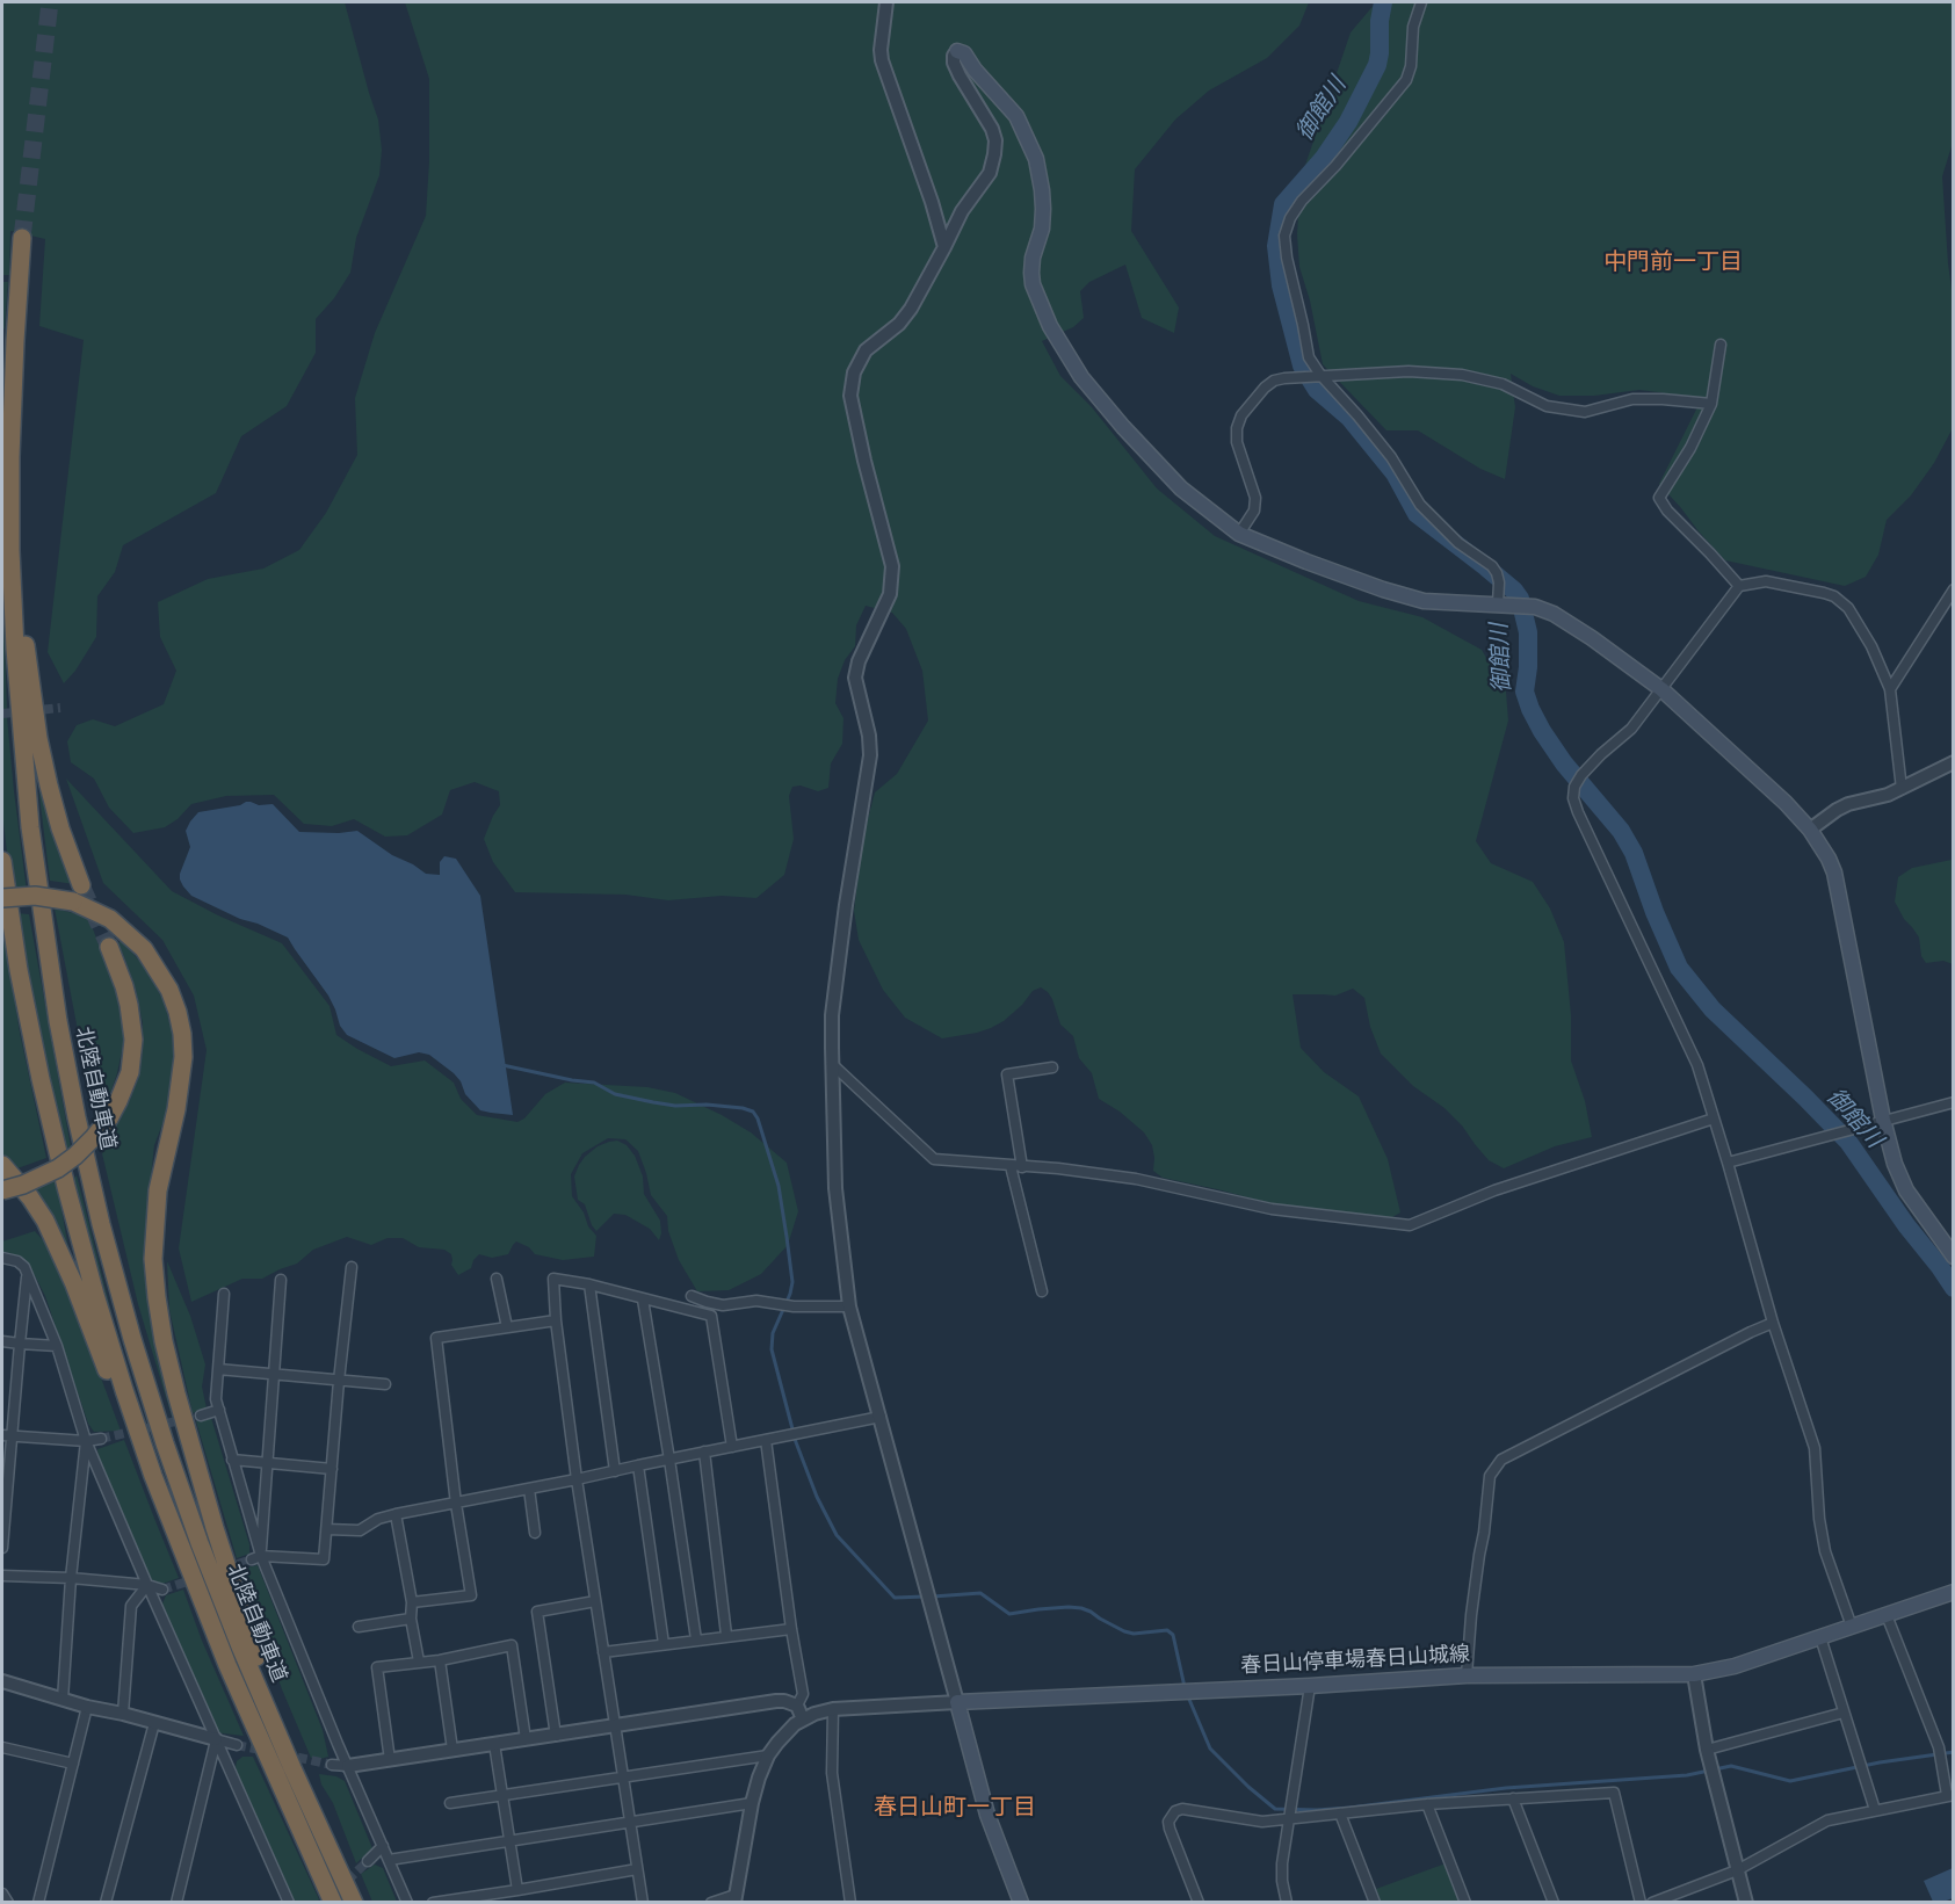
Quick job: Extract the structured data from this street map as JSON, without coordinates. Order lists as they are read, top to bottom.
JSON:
{
  "streets": {
    "highway": ["北陸自動車道"],
    "main road": ["春日山停車場春日山城線"]
  },
  "districts": ["中門前一丁目", "春日山町一丁目"],
  "water": ["御館川"]
}
